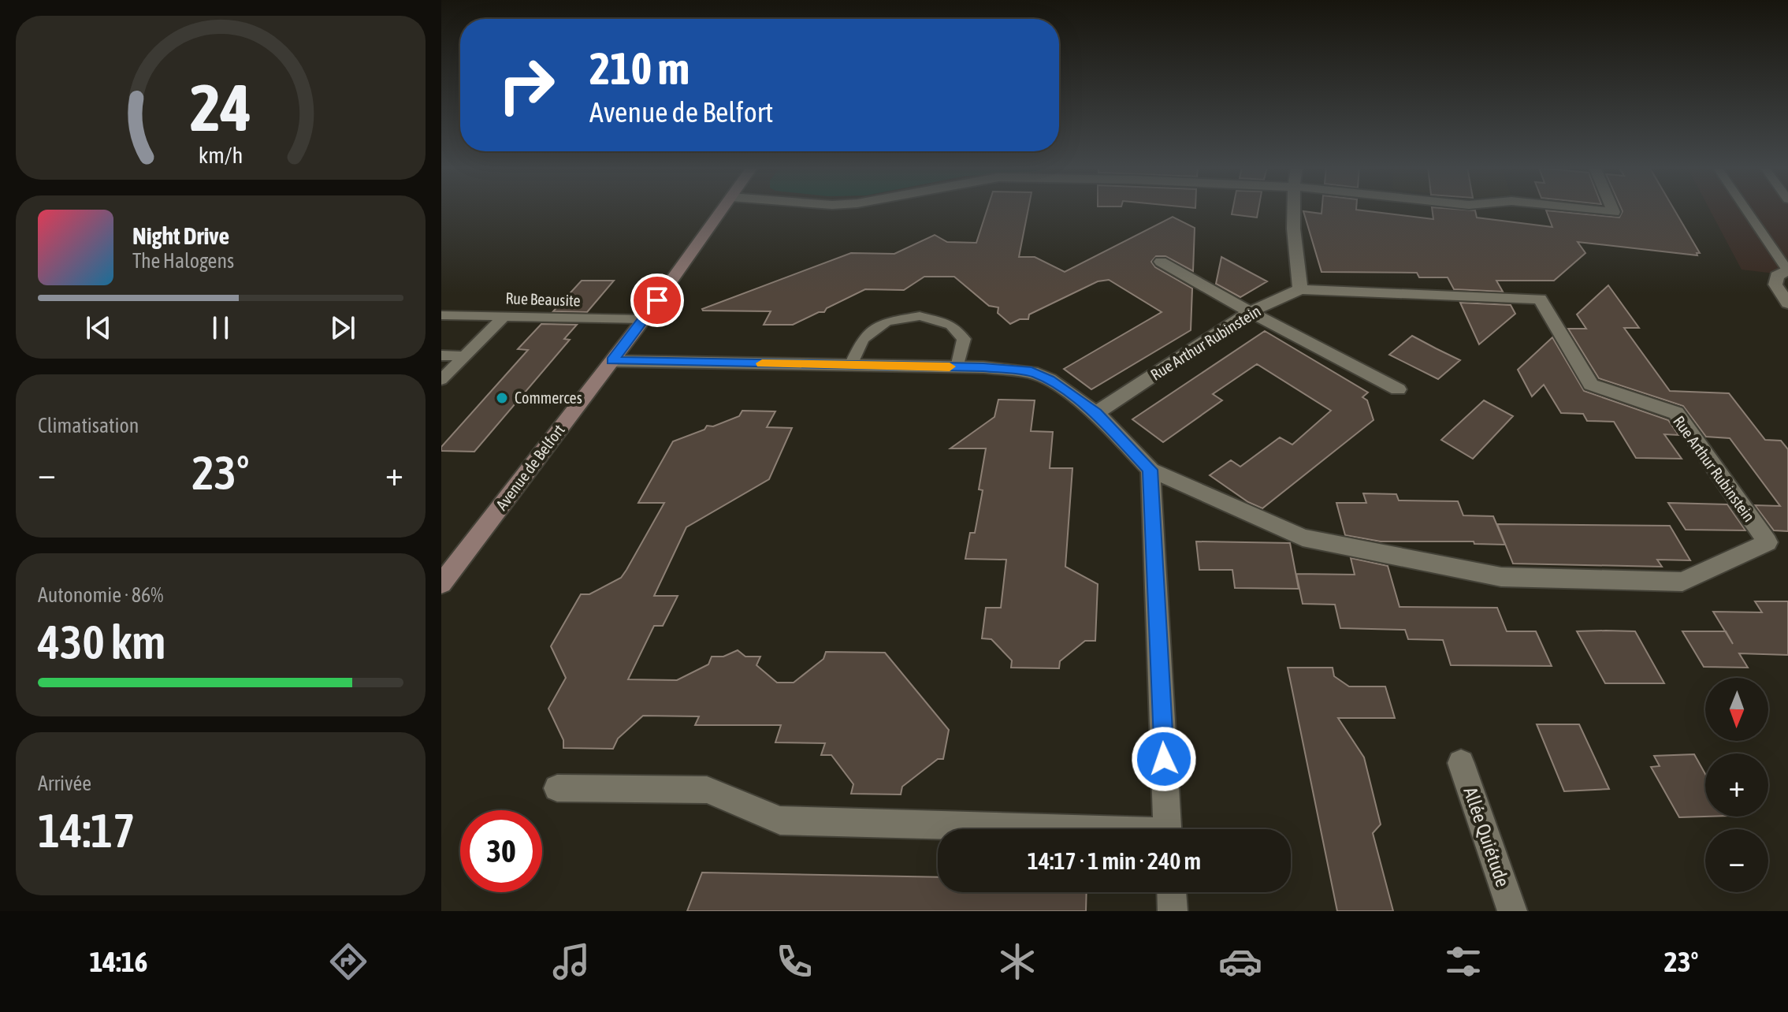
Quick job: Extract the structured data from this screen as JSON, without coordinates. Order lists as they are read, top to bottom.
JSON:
{
  "streets": {
    "main road": ["Avenue de Belfort"],
    "street": ["Rue Arthur Rubinstein", "Allée Quiétude"],
    "lane": ["Rue Beausite"]
  },
  "crossings": [
    ["Rue Beausite", "Avenue de Belfort"],
    ["Rue Arthur Rubinstein", "Avenue de Belfort"]
  ],
  "places": ["Commerces"],
  "north": "bottom",
  "page": {
    "turn": ["210 m", "Avenue de Belfort"],
    "song": ["Night Drive", "The Halogens"],
    "tile": [
      "Climatisation",
      ["Autonomie · 86%", "430 km"],
      ["Arrivée", "14:17"]
    ],
    "heat": ["−", "23°", "+"],
    "map_buttons": ["+", "−"],
    "limit": "30",
    "trip": "14:17 · 1 min · 240 m",
    "tabs": ["14:16", "23°"],
    "gauge": ["24", "km/h"]
  }
}
